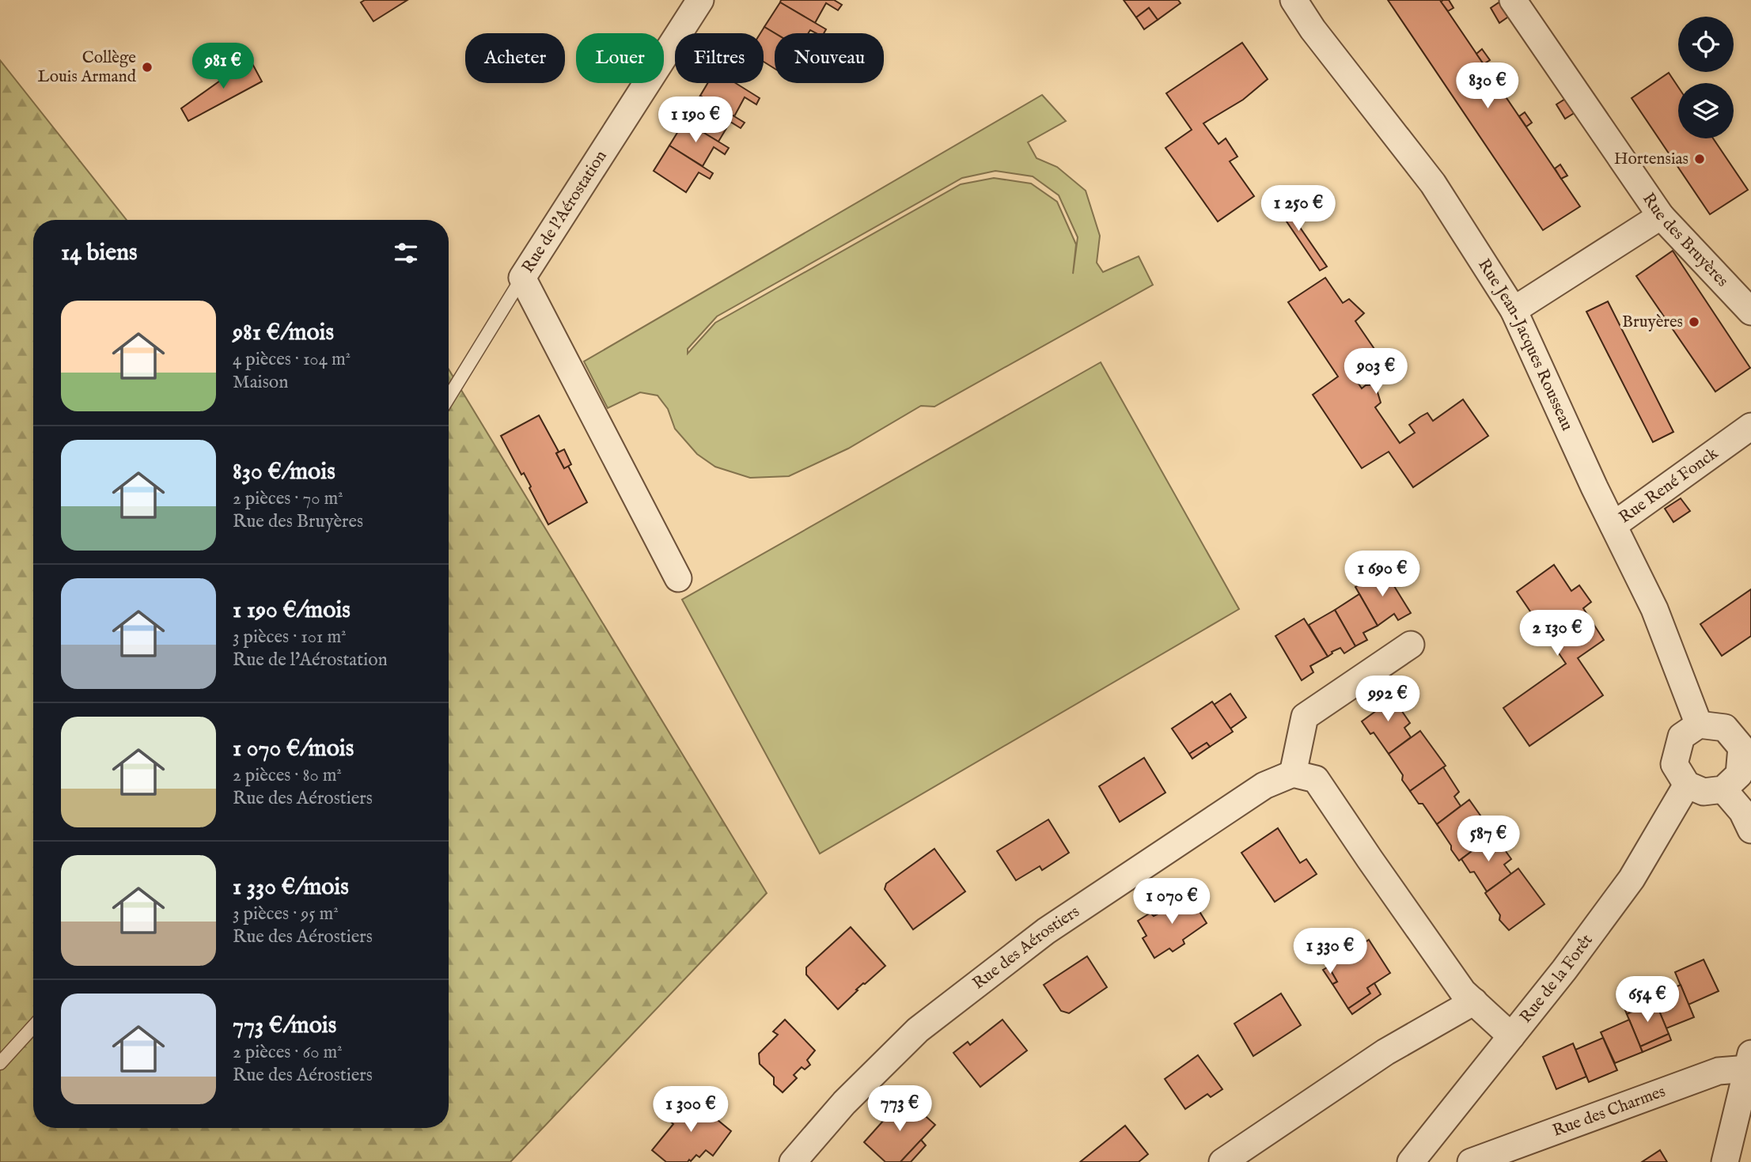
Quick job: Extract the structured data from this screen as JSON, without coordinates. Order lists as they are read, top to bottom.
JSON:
{
  "streets": {
    "street": [
      "Rue de l'Aérostation",
      "Rue des Bruyères",
      "Rue Jean-Jacques Rousseau",
      "Rue René Fonck",
      "Rue des Aérostiers",
      "Rue de la Forêt",
      "Rue des Charmes"
    ]
  },
  "crossings": [
    ["Rue Jean-Jacques Rousseau", "Rue René Fonck"],
    ["Rue Jean-Jacques Rousseau", "Rue de la Forêt"]
  ],
  "places": ["Collège Louis Armand", "Hortensias", "Bruyères"],
  "page": {
    "chip": [
      "Acheter",
      "Louer",
      "Filtres",
      "Nouveau"
    ],
    "price": [
      "981 €",
      "830 €",
      "1 190 €",
      "1 250 €",
      "903 €",
      "1 690 €",
      "2 130 €",
      "992 €",
      "587 €",
      "1 070 €",
      "1 330 €",
      "654 €",
      "773 €",
      "1 300 €"
    ],
    "heading": "14 biens",
    "list": [
      {
        "name": "981 €/mois",
        "note": "4 pièces · 104 m² · Maison"
      },
      {
        "name": "830 €/mois",
        "note": "2 pièces · 70 m² · Rue des Bruyères"
      },
      {
        "name": "1 190 €/mois",
        "note": "3 pièces · 101 m² · Rue de l'Aérostation"
      },
      {
        "name": "1 070 €/mois",
        "note": "2 pièces · 80 m² · Rue des Aérostiers"
      },
      {
        "name": "1 330 €/mois",
        "note": "3 pièces · 95 m² · Rue des Aérostiers"
      },
      {
        "name": "773 €/mois",
        "note": "2 pièces · 60 m² · Rue des Aérostiers"
      }
    ]
  }
}
